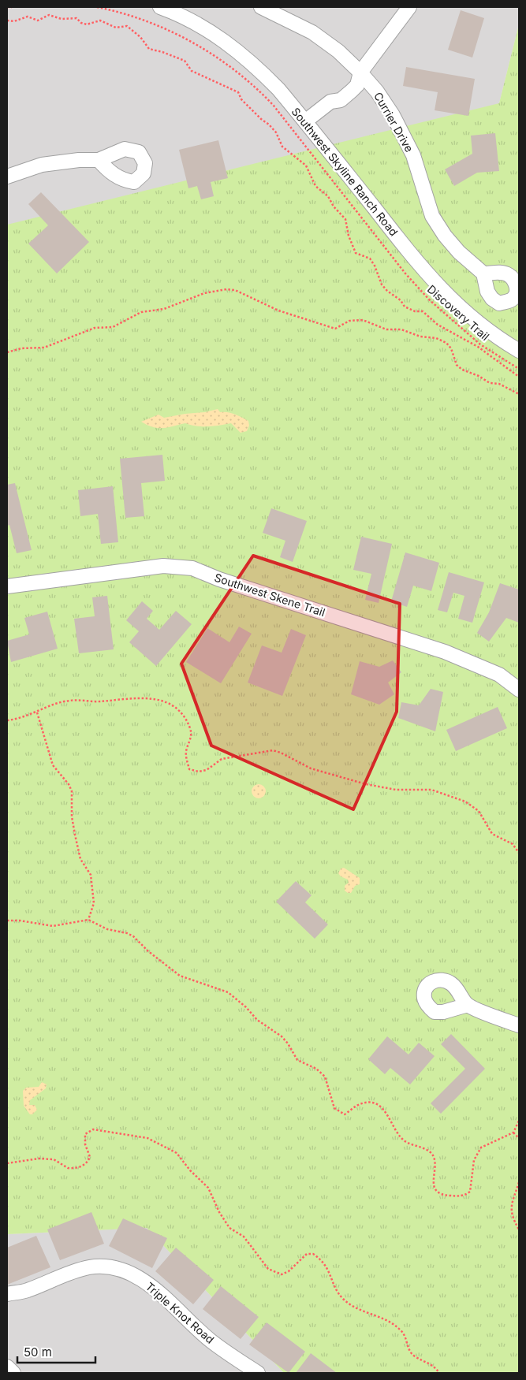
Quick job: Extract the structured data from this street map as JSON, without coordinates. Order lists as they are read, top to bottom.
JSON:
{
  "streets": {
    "street": [
      "Currier Drive",
      "Southwest Skyline Ranch Road",
      "Southwest Skene Trail",
      "Triple Knot Road"
    ],
    "path": ["Discovery Trail"]
  },
  "scale_bar": "50 m"
}
